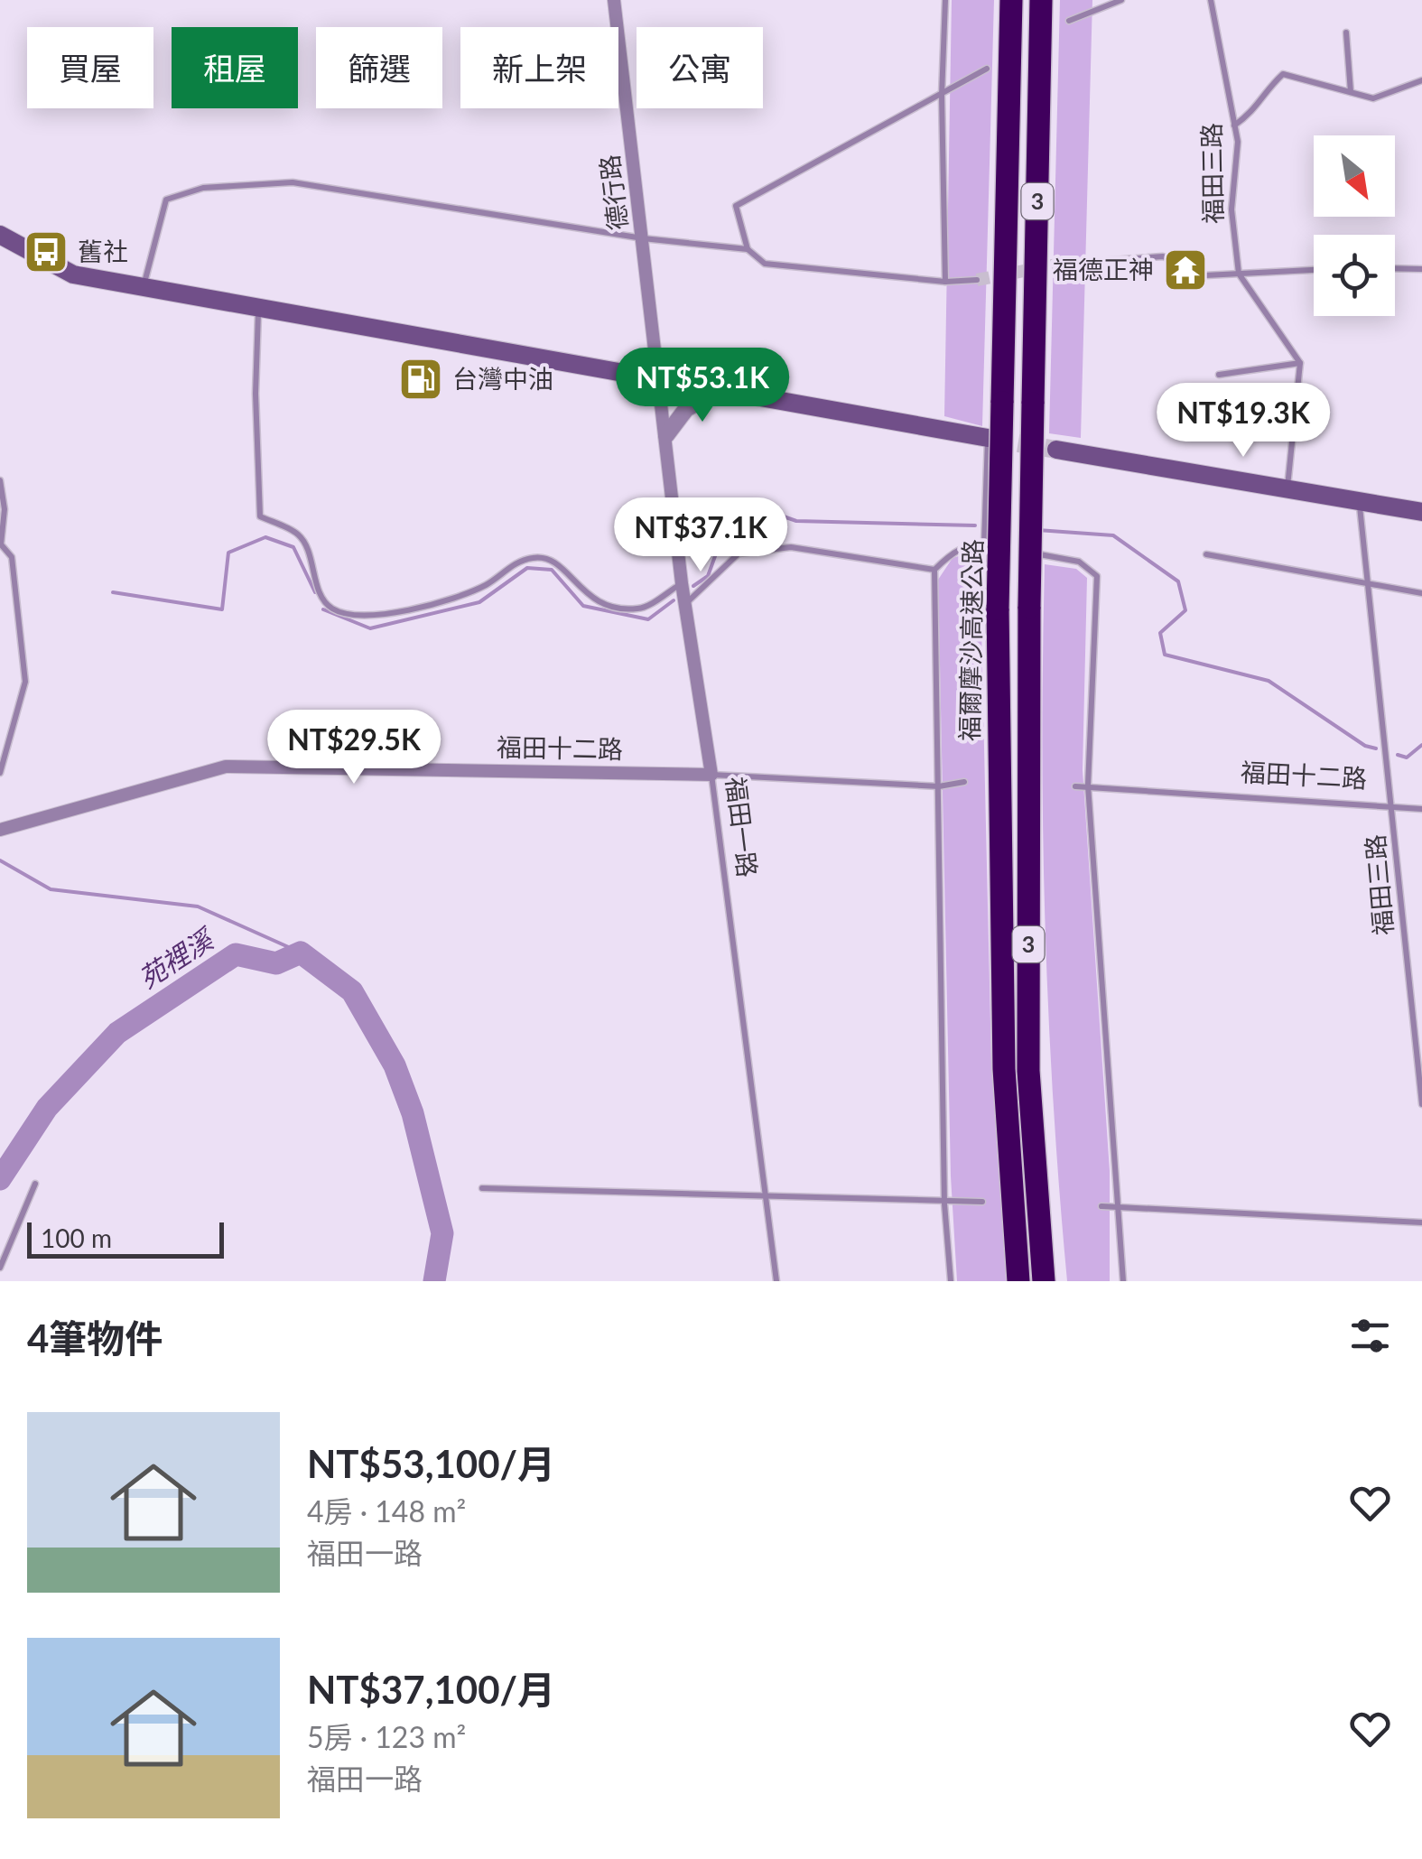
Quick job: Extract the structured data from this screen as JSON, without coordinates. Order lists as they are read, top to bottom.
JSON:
{
  "streets": {
    "highway": ["3", "福爾摩沙高速公路"],
    "street": ["德行路", "福田十二路", "福田一路"],
    "lane": ["福田三路"]
  },
  "crossings": [
    ["福田三路", "福田十二路"],
    ["德行路", "福田一路"],
    ["福田十二路", "福田一路"]
  ],
  "water": ["苑裡溪"],
  "places": {
    "bus stop": ["舊社"],
    "temple": ["福德正神"],
    "fuel station": ["台灣中油"]
  },
  "scale_bar": "100 m",
  "north": "bottom right",
  "page": {
    "chip": [
      "買屋",
      "租屋",
      "篩選",
      "新上架",
      "公寓"
    ],
    "price": [
      "NT$53.1K",
      "NT$19.3K",
      "NT$37.1K",
      "NT$29.5K"
    ],
    "scale": "100 m",
    "heading": "4筆物件",
    "list": [
      {
        "name": "NT$53,100/月",
        "note": "4房 · 148 m² · 福田一路"
      },
      {
        "name": "NT$37,100/月",
        "note": "5房 · 123 m² · 福田一路"
      }
    ]
  }
}
